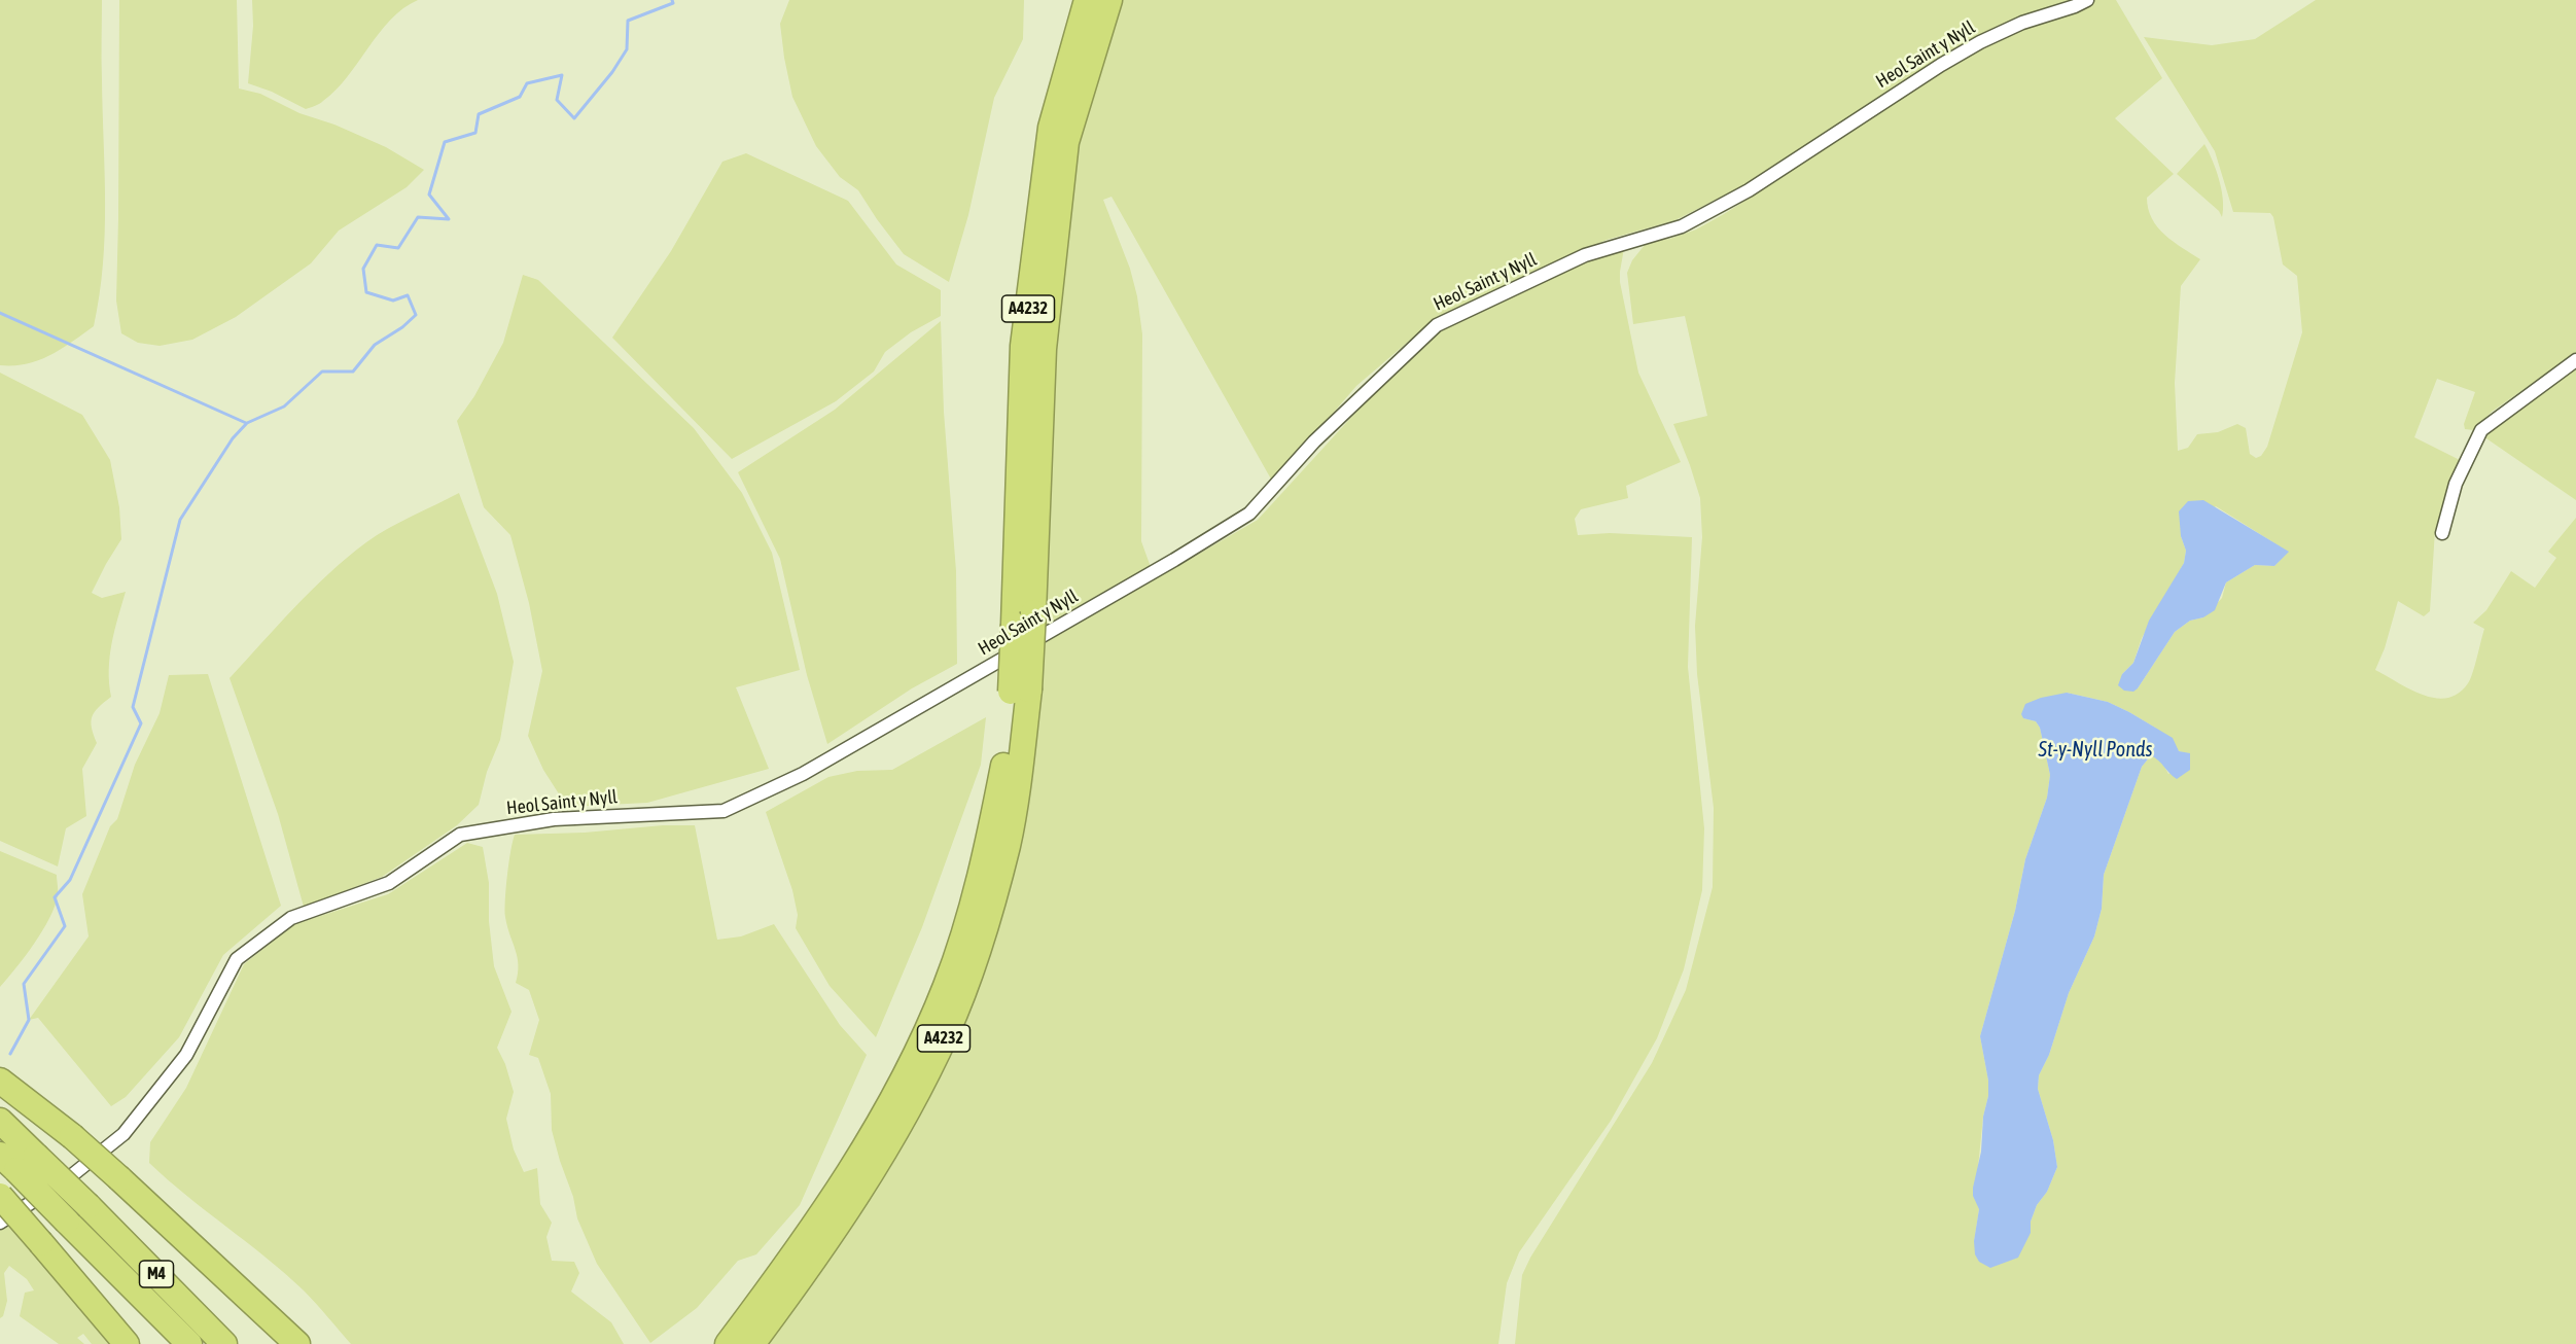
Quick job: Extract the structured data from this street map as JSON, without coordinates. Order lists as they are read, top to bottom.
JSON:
{
  "streets": {
    "highway": ["A4232", "M4"],
    "street": ["Heol Saint y Nyll"]
  },
  "water": ["St-y-Nyll Ponds"]
}
